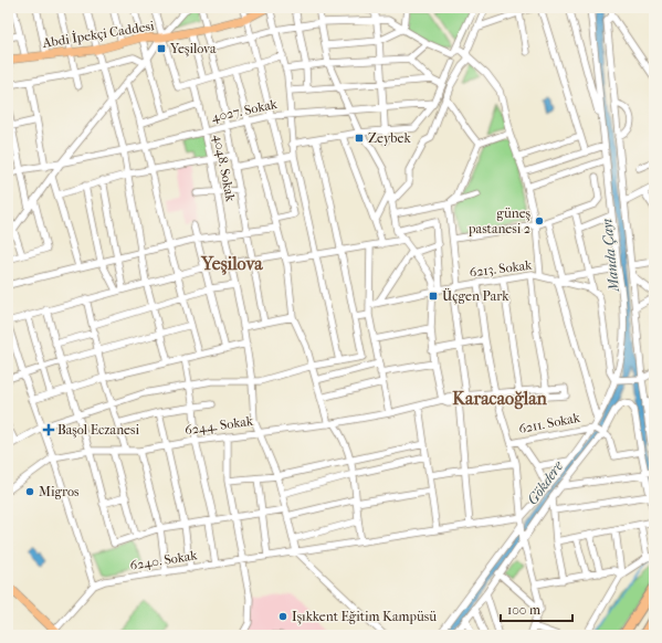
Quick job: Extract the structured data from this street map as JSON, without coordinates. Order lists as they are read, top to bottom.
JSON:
{
  "streets": {
    "main road": ["Abdi İpekçi Caddesi"],
    "street": [
      "4027. Sokak",
      "4048. Sokak",
      "6213. Sokak",
      "6211. Sokak",
      "6244. Sokak",
      "6240. Sokak"
    ]
  },
  "crossings": [
    ["4027. Sokak", "4048. Sokak"],
    ["4048. Sokak", "6244. Sokak"],
    ["4048. Sokak", "6240. Sokak"]
  ],
  "districts": ["Yeşilova", "Karacaoğlan"],
  "water": ["Manda Çayı", "Gökdere"],
  "places": {
    "transit": ["Yeşilova", "Zeybek", "Üçgen Park"],
    "other": ["güneş pastanesi 2", "Migros", "Işıkkent Eğitim Kampüsü"],
    "health": ["Başol Eczanesi"]
  },
  "scale_bar": "100 m"
}
